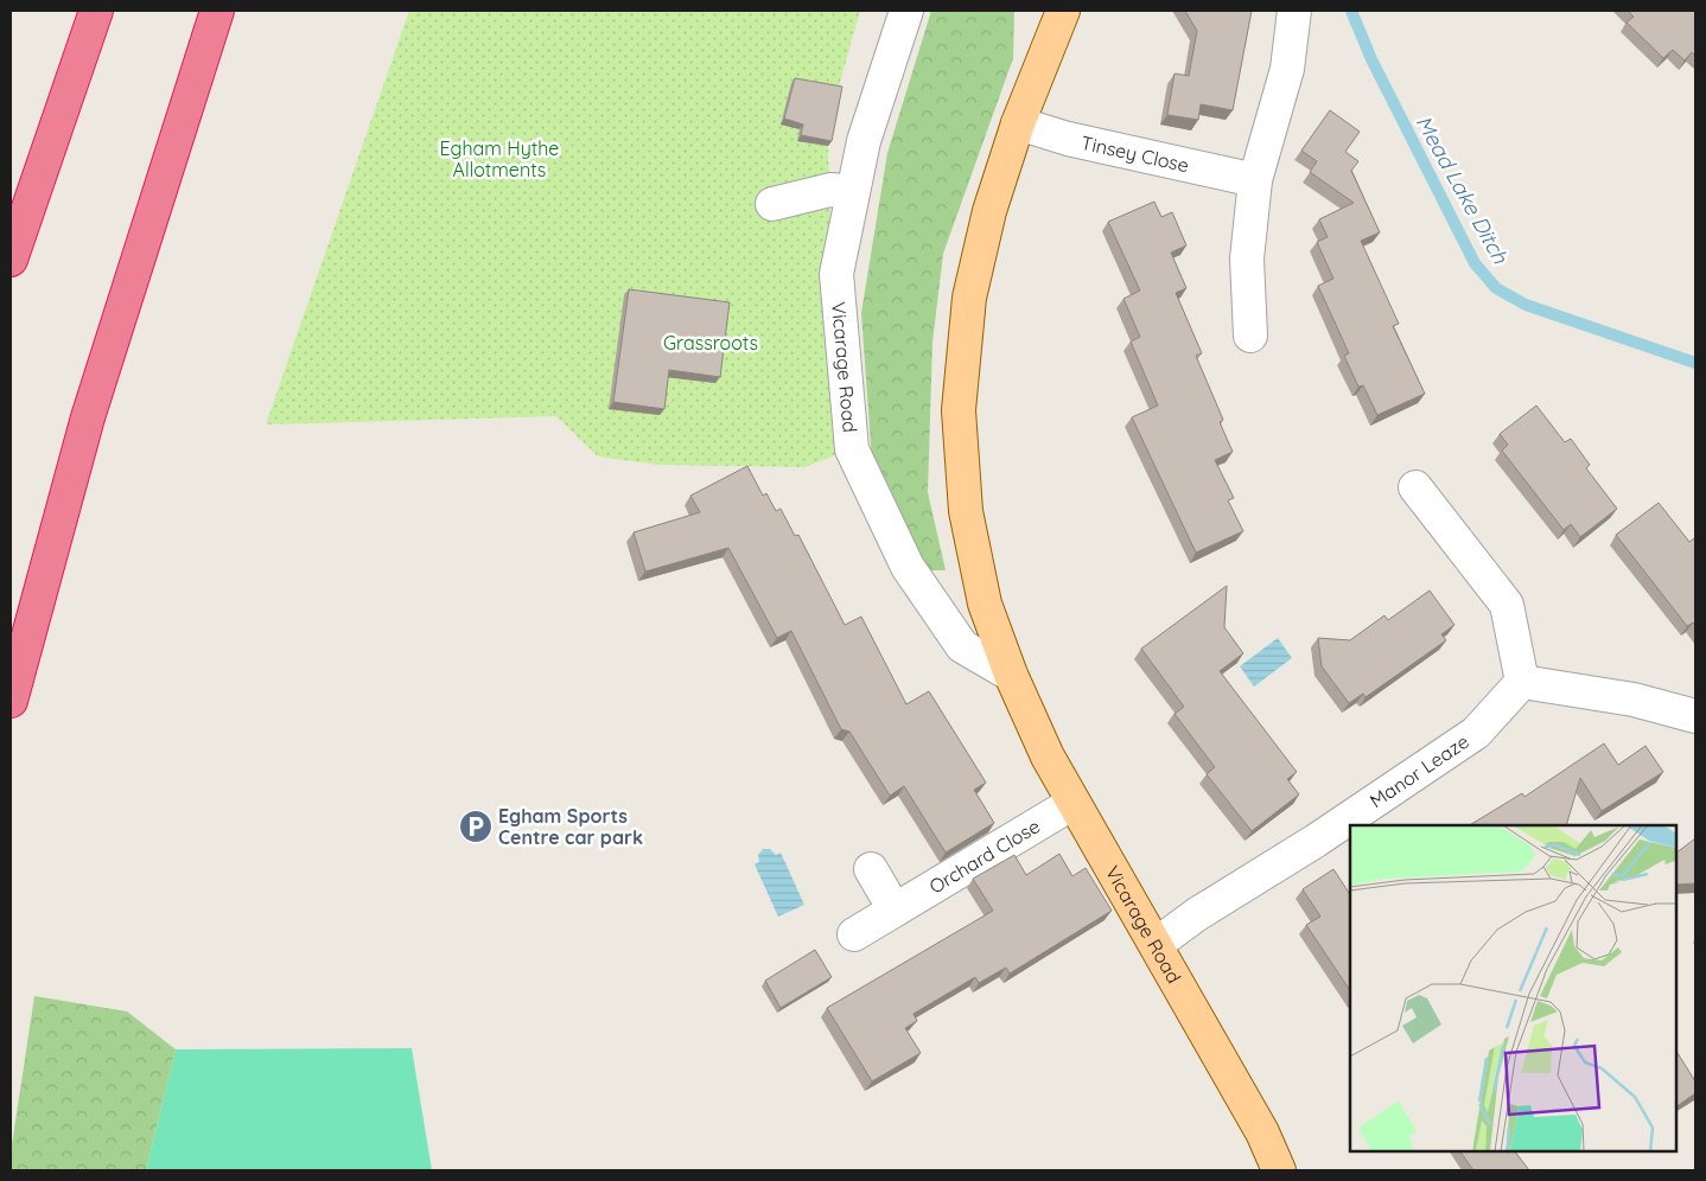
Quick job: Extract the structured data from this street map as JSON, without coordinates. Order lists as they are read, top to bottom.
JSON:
{
  "streets": {
    "main road": ["Vicarage Road"],
    "street": ["Tinsey Close", "Manor Leaze", "Orchard Close"]
  },
  "crossings": [
    ["Tinsey Close", "Vicarage Road"],
    ["Vicarage Road", "Manor Leaze"],
    ["Vicarage Road", "Orchard Close"]
  ],
  "water": ["Mead Lake Ditch"],
  "parks": ["Egham Hythe Allotments", "Grassroots"],
  "places": {
    "parking": ["Egham Sports Centre car park"]
  }
}
